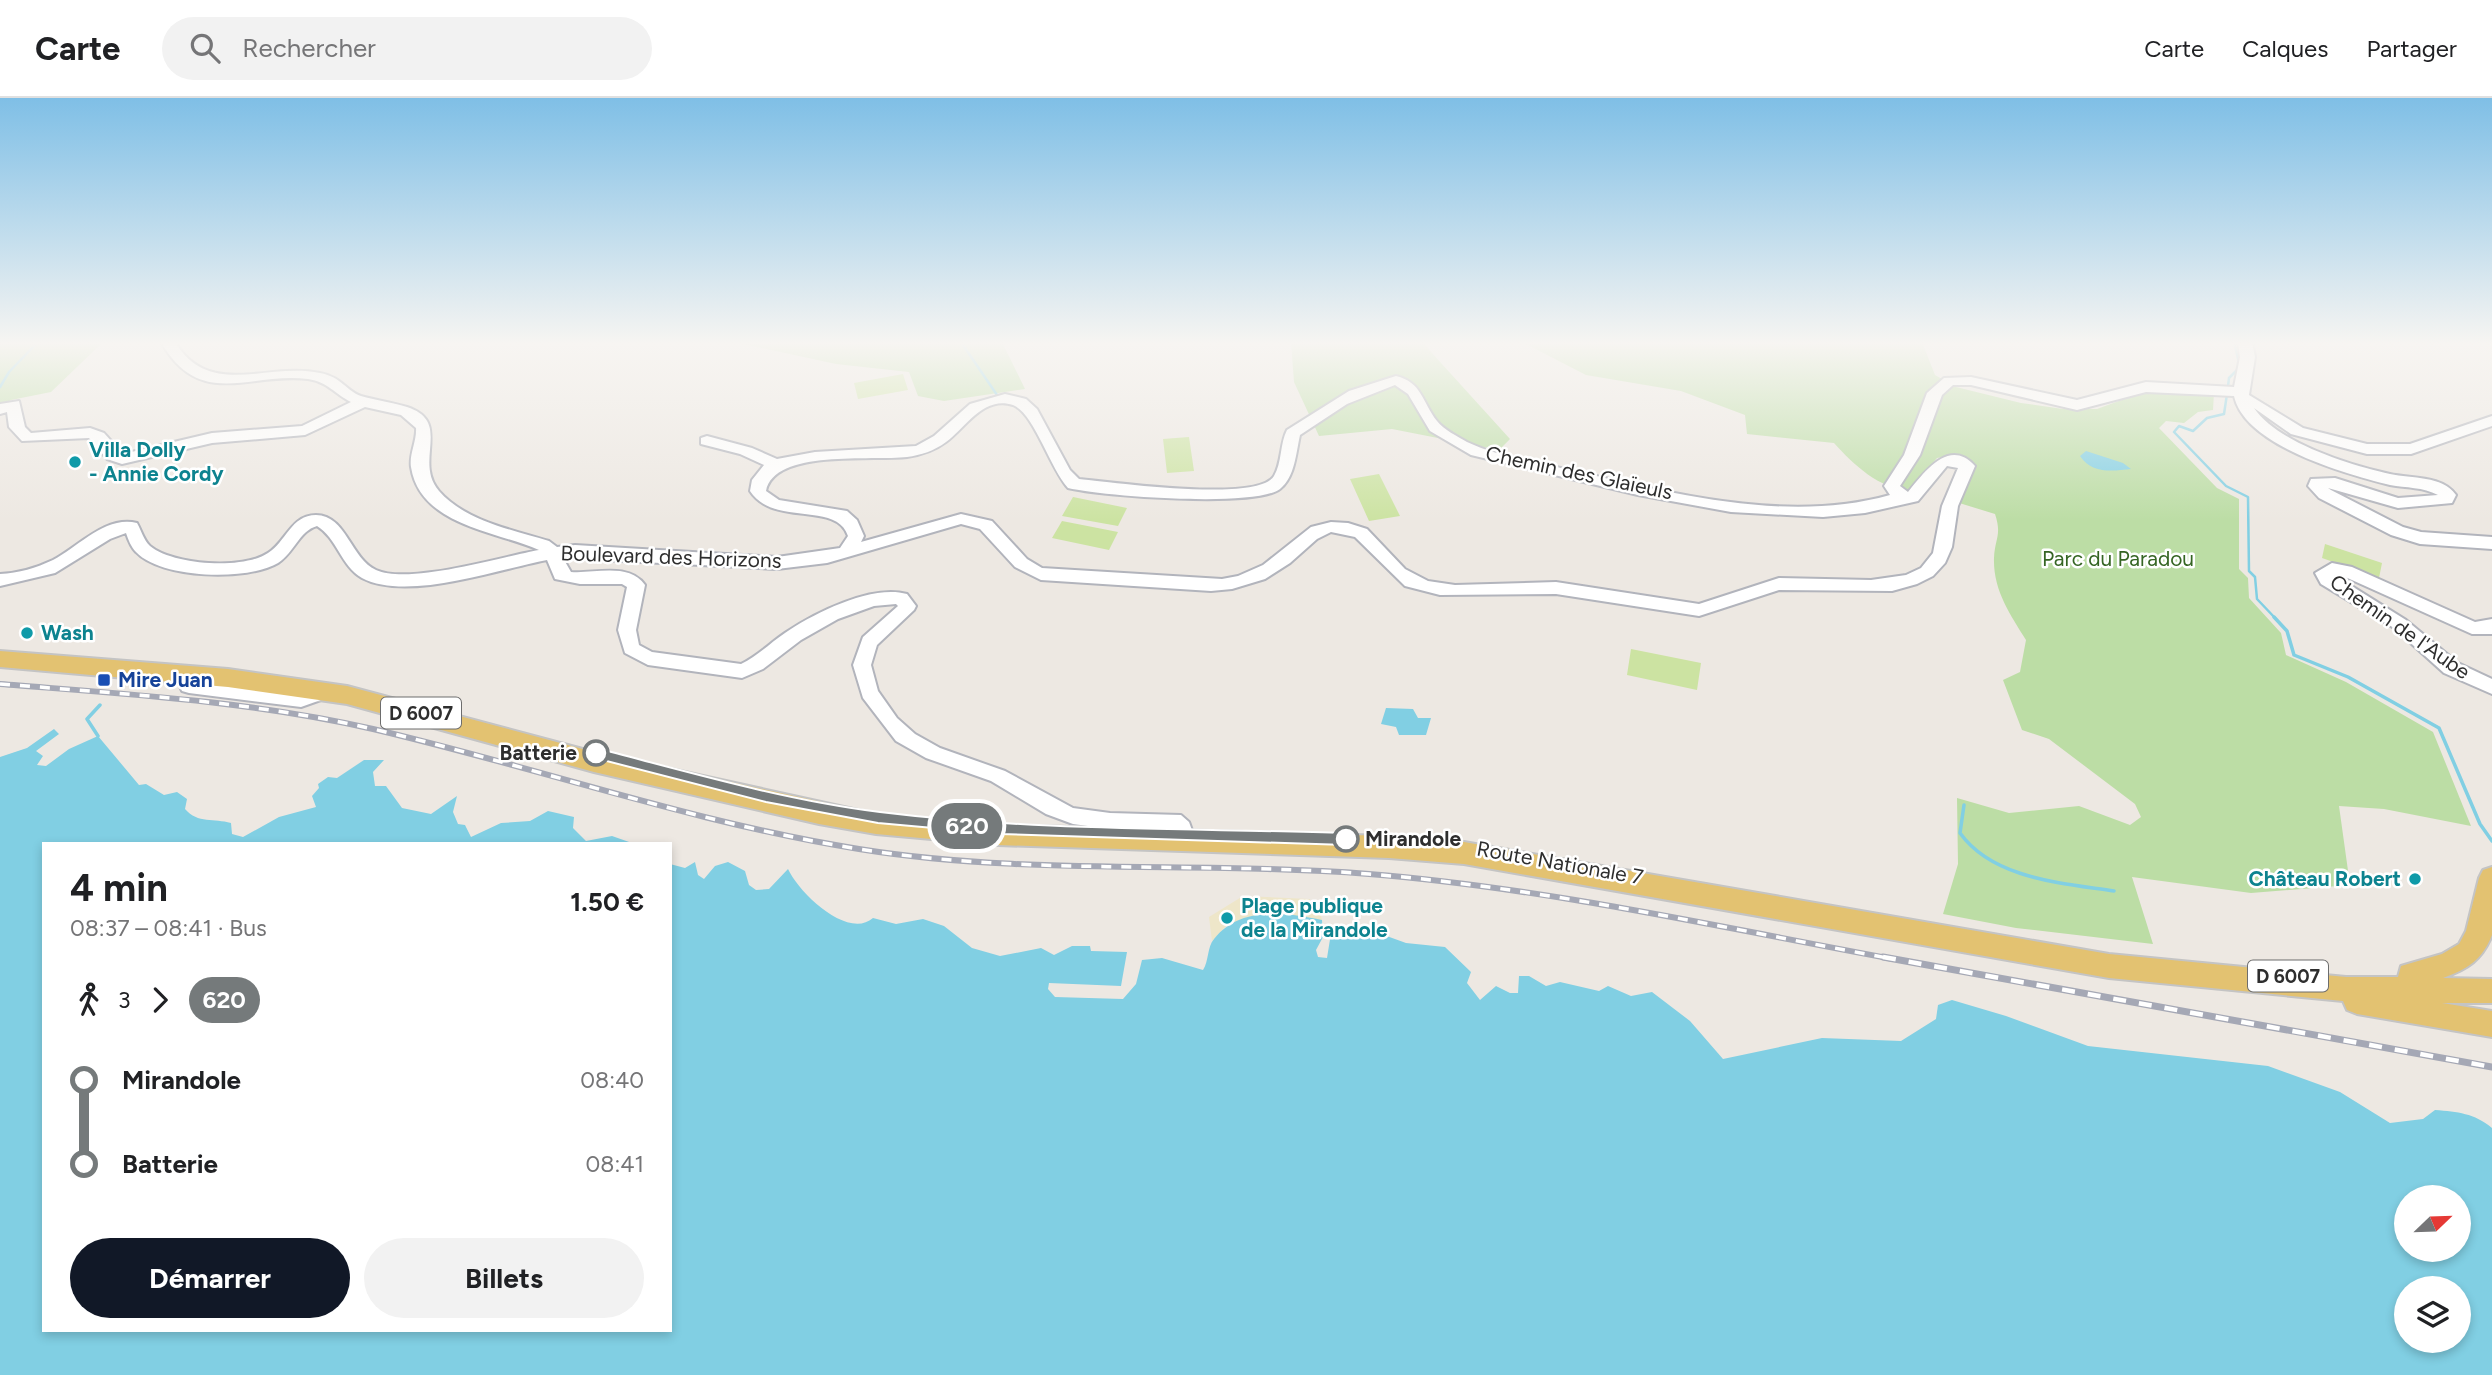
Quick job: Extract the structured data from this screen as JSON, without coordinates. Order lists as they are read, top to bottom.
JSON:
{
  "streets": {
    "main road": ["D 6007", "Route Nationale 7"],
    "street": ["Chemin des Glaïeuls", "Boulevard des Horizons", "Chemin de l'Aube"]
  },
  "crossings": [
    ["Chemin des Glaïeuls", "Boulevard des Horizons"],
    ["D 6007", "Route Nationale 7"]
  ],
  "parks": ["Parc du Paradou"],
  "places": {
    "other": [
      "Villa Dolly - Annie Cordy",
      "Wash",
      "Batterie",
      "Mirandole",
      "Château Robert",
      "Plage publique de la Mirandole"
    ],
    "transit": ["Mire Juan"]
  },
  "lines": ["bus line 620"],
  "north": "top right",
  "page": {
    "header": "Carte",
    "search": "Rechercher",
    "nav": ["Carte", "Calques", "Partager"],
    "on_map": "620",
    "heading": ["4 min", "08:37 – 08:41 · Bus", "1.50 €"],
    "legs": ["3", "620"],
    "list": [
      {
        "name": "Mirandole",
        "value": "08:40"
      },
      {
        "name": "Batterie",
        "value": "08:41"
      }
    ],
    "buttons": ["Démarrer", "Billets"]
  }
}
